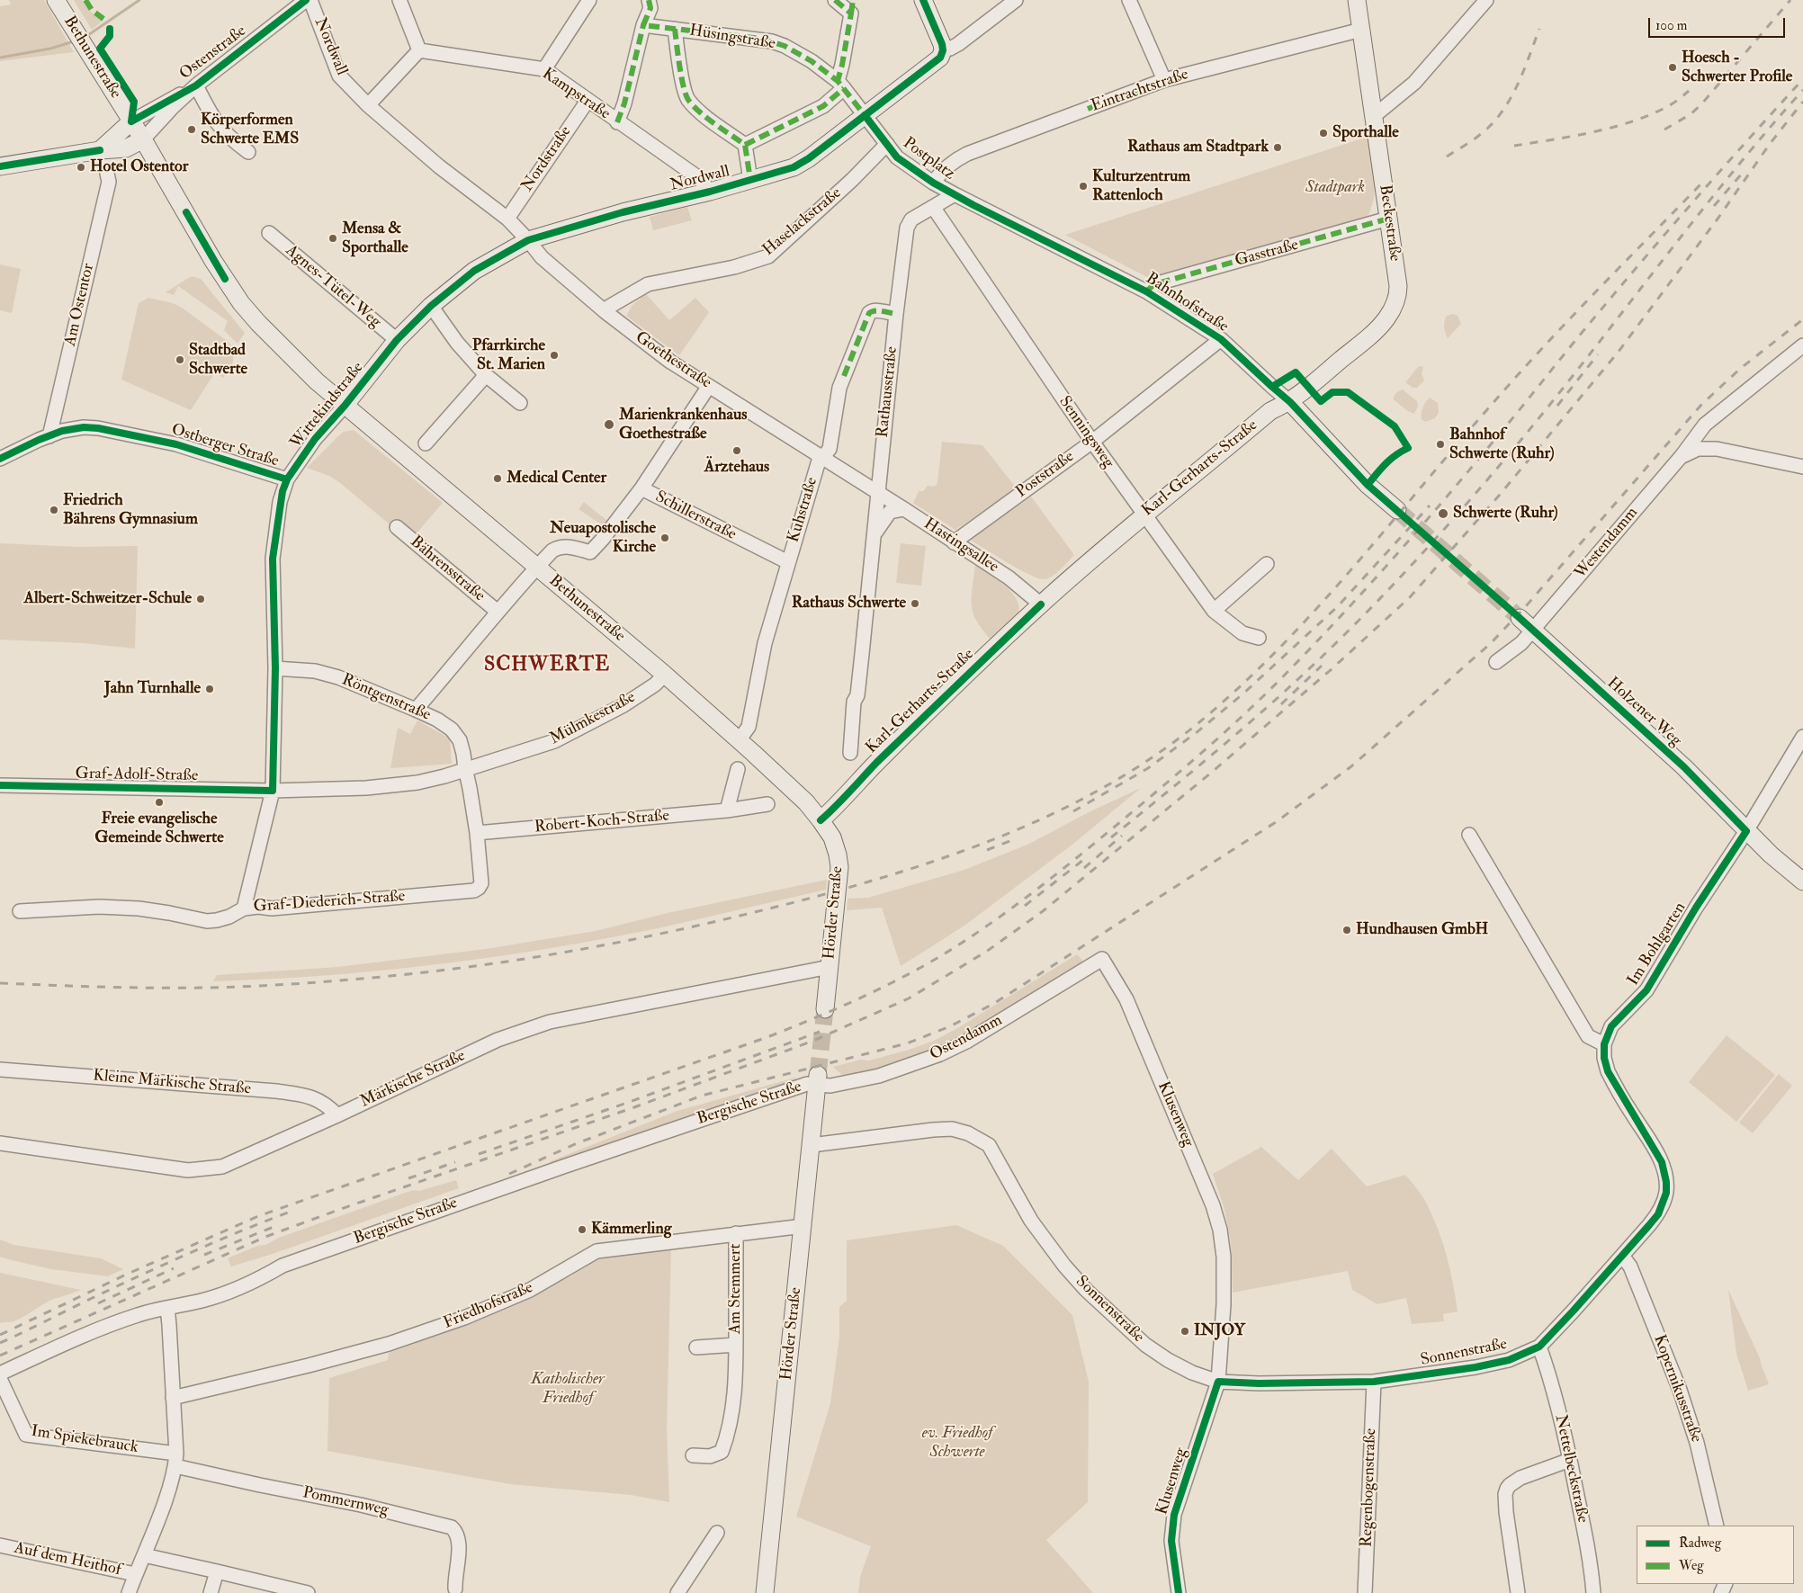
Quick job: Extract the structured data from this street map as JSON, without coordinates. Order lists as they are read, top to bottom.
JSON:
{
  "streets": {
    "main road": [
      "Nordwall",
      "Bethunestraße",
      "Beckestraße",
      "Bahnhofstraße",
      "Wittekindstraße",
      "Karl-Gerharts-Straße",
      "Holzener Weg",
      "Hörder Straße"
    ],
    "street": [
      "Hüsingstraße",
      "Ostenstraße",
      "Eintrachtstraße",
      "Kampstraße",
      "Nordstraße",
      "Postplatz",
      "Haselackstraße",
      "Gasstraße",
      "Agnes-Tütel-Weg",
      "Am Ostentor",
      "Goethestraße",
      "Rathausstraße",
      "Senningsweg",
      "Ostberger Straße",
      "Poststraße",
      "Kuhstraße",
      "Schillerstraße",
      "Westendamm",
      "Hastingsallee",
      "Bährensstraße",
      "Röntgenstraße",
      "Mülmkestraße",
      "Graf-Adolf-Straße",
      "Robert-Koch-Straße",
      "Graf-Diederich-Straße",
      "Im Bohlgarten",
      "Ostendamm",
      "Märkische Straße",
      "Kleine Märkische Straße",
      "Bergische Straße",
      "Klusenweg",
      "Am Stemmert",
      "Friedhofstraße",
      "Sonnenstraße",
      "Kopernikusstraße",
      "Im Spiekebrauck",
      "Nettelbeckstraße",
      "Regenbogenstraße",
      "Pommernweg",
      "Auf dem Heithof"
    ]
  },
  "crossings": [
    ["Hüsingstraße", "Nordwall"],
    ["Hüsingstraße", "Postplatz"],
    ["Hüsingstraße", "Haselackstraße"],
    ["Nordwall", "Kampstraße"],
    ["Nordwall", "Nordstraße"],
    ["Nordwall", "Goethestraße"],
    ["Nordwall", "Wittekindstraße"],
    ["Ostenstraße", "Bethunestraße"],
    ["Bethunestraße", "Wittekindstraße"],
    ["Bethunestraße", "Karl-Gerharts-Straße"],
    ["Bethunestraße", "Kuhstraße"],
    ["Bethunestraße", "Mülmkestraße"],
    ["Bethunestraße", "Hörder Straße"],
    ["Eintrachtstraße", "Postplatz"],
    ["Eintrachtstraße", "Beckestraße"],
    ["Kampstraße", "Nordstraße"],
    ["Postplatz", "Haselackstraße"],
    ["Postplatz", "Bahnhofstraße"],
    ["Postplatz", "Rathausstraße"],
    ["Postplatz", "Senningsweg"],
    ["Haselackstraße", "Goethestraße"],
    ["Beckestraße", "Gasstraße"],
    ["Beckestraße", "Bahnhofstraße"],
    ["Beckestraße", "Karl-Gerharts-Straße"],
    ["Gasstraße", "Bahnhofstraße"],
    ["Agnes-Tütel-Weg", "Wittekindstraße"],
    ["Bahnhofstraße", "Karl-Gerharts-Straße"],
    ["Bahnhofstraße", "Poststraße"],
    ["Am Ostentor", "Ostberger Straße"],
    ["Goethestraße", "Rathausstraße"],
    ["Goethestraße", "Wittekindstraße"],
    ["Goethestraße", "Kuhstraße"],
    ["Goethestraße", "Schillerstraße"],
    ["Goethestraße", "Hastingsallee"],
    ["Rathausstraße", "Kuhstraße"],
    ["Rathausstraße", "Hastingsallee"],
    ["Wittekindstraße", "Ostberger Straße"],
    ["Wittekindstraße", "Röntgenstraße"],
    ["Wittekindstraße", "Graf-Adolf-Straße"],
    ["Wittekindstraße", "Graf-Diederich-Straße"],
    ["Senningsweg", "Karl-Gerharts-Straße"],
    ["Senningsweg", "Poststraße"],
    ["Karl-Gerharts-Straße", "Hastingsallee"],
    ["Karl-Gerharts-Straße", "Hörder Straße"],
    ["Poststraße", "Hastingsallee"],
    ["Kuhstraße", "Schillerstraße"],
    ["Westendamm", "Holzener Weg"],
    ["Röntgenstraße", "Mülmkestraße"],
    ["Röntgenstraße", "Graf-Adolf-Straße"],
    ["Röntgenstraße", "Robert-Koch-Straße"],
    ["Röntgenstraße", "Graf-Diederich-Straße"],
    ["Holzener Weg", "Im Bohlgarten"],
    ["Mülmkestraße", "Graf-Adolf-Straße"],
    ["Robert-Koch-Straße", "Graf-Diederich-Straße"],
    ["Hörder Straße", "Ostendamm"],
    ["Hörder Straße", "Märkische Straße"],
    ["Hörder Straße", "Bergische Straße"],
    ["Hörder Straße", "Friedhofstraße"],
    ["Hörder Straße", "Sonnenstraße"],
    ["Im Bohlgarten", "Sonnenstraße"],
    ["Ostendamm", "Bergische Straße"],
    ["Ostendamm", "Klusenweg"],
    ["Märkische Straße", "Kleine Märkische Straße"],
    ["Klusenweg", "Sonnenstraße"],
    ["Am Stemmert", "Friedhofstraße"],
    ["Sonnenstraße", "Kopernikusstraße"],
    ["Sonnenstraße", "Nettelbeckstraße"],
    ["Sonnenstraße", "Regenbogenstraße"],
    ["Im Spiekebrauck", "Pommernweg"]
  ],
  "districts": ["SCHWERTE"],
  "parks": ["Stadtpark", "Katholischer Friedhof", "ev. Friedhof Schwerte"],
  "places": [
    "Hoesch - Schwerter Profile",
    "Körperformen Schwerte EMS",
    "Sporthalle",
    "Rathaus am Stadtpark",
    "Hotel Ostentor",
    "Kulturzentrum Rattenloch",
    "Mensa & Sporthalle",
    "Pfarrkirche St. Marien",
    "Stadtbad Schwerte",
    "Marienkrankenhaus Goethestraße",
    "Bahnhof Schwerte (Ruhr)",
    "Ärztehaus",
    "Medical Center",
    "Friedrich Bährens Gymnasium",
    "Schwerte (Ruhr)",
    "Neuapostolische Kirche",
    "Albert-Schweitzer-Schule",
    "Rathaus Schwerte",
    "Jahn Turnhalle",
    "Freie evangelische Gemeinde Schwerte",
    "Hundhausen GmbH",
    "Kämmerling",
    "INJOY"
  ],
  "legend": ["Radweg", "Weg"],
  "scale_bar": "100 m"
}
